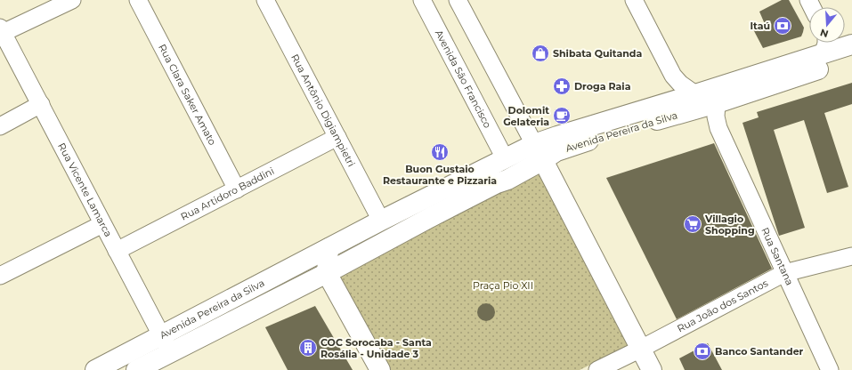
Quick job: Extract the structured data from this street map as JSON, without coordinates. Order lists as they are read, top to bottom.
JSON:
{
  "streets": {
    "main road": ["Avenida Pereira da Silva"],
    "street": [
      "Avenida São Francisco",
      "Rua Clara Saker Amato",
      "Rua Antônio Digiampietri",
      "Rua Vicente Lamarca",
      "Rua Artidoro Baddini",
      "Rua Santana",
      "Rua João dos Santos"
    ]
  },
  "crossings": [
    ["Avenida São Francisco", "Avenida Pereira da Silva"],
    ["Rua Clara Saker Amato", "Rua Artidoro Baddini"],
    ["Rua Antônio Digiampietri", "Avenida Pereira da Silva"],
    ["Rua Antônio Digiampietri", "Rua Artidoro Baddini"],
    ["Avenida Pereira da Silva", "Rua Vicente Lamarca"],
    ["Avenida Pereira da Silva", "Rua Santana"],
    ["Rua Vicente Lamarca", "Rua Artidoro Baddini"],
    ["Rua Santana", "Rua João dos Santos"]
  ],
  "parks": ["Praça Pio XII"],
  "places": {
    "bank": ["Itaú", "Banco Santander"],
    "shop": ["Shibata Quitanda"],
    "pharmacy": ["Droga Raia"],
    "cafe": ["Dolomit Gelateria"],
    "restaurant": ["Buon Gustaio Restaurante e Pizzaria"],
    "supermarket": ["Villagio Shopping"],
    "building": ["COC Sorocaba - Santa Rosália - Unidade 3"]
  },
  "north": "bottom"
}
